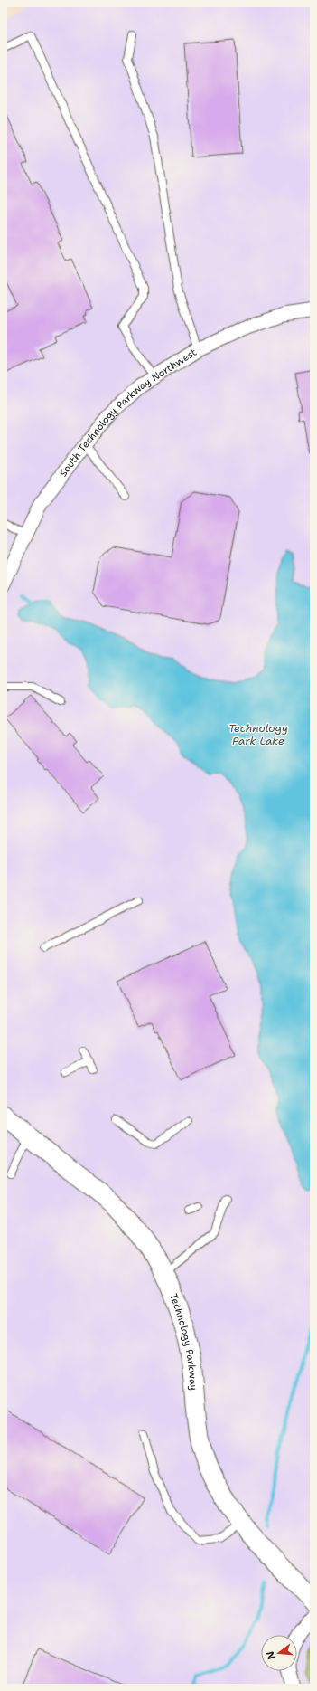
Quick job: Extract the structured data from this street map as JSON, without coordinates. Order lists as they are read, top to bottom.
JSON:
{
  "streets": {
    "street": ["South Technology Parkway Northwest", "Technology Parkway"]
  },
  "water": ["Technology Park Lake"],
  "north": "left"
}
